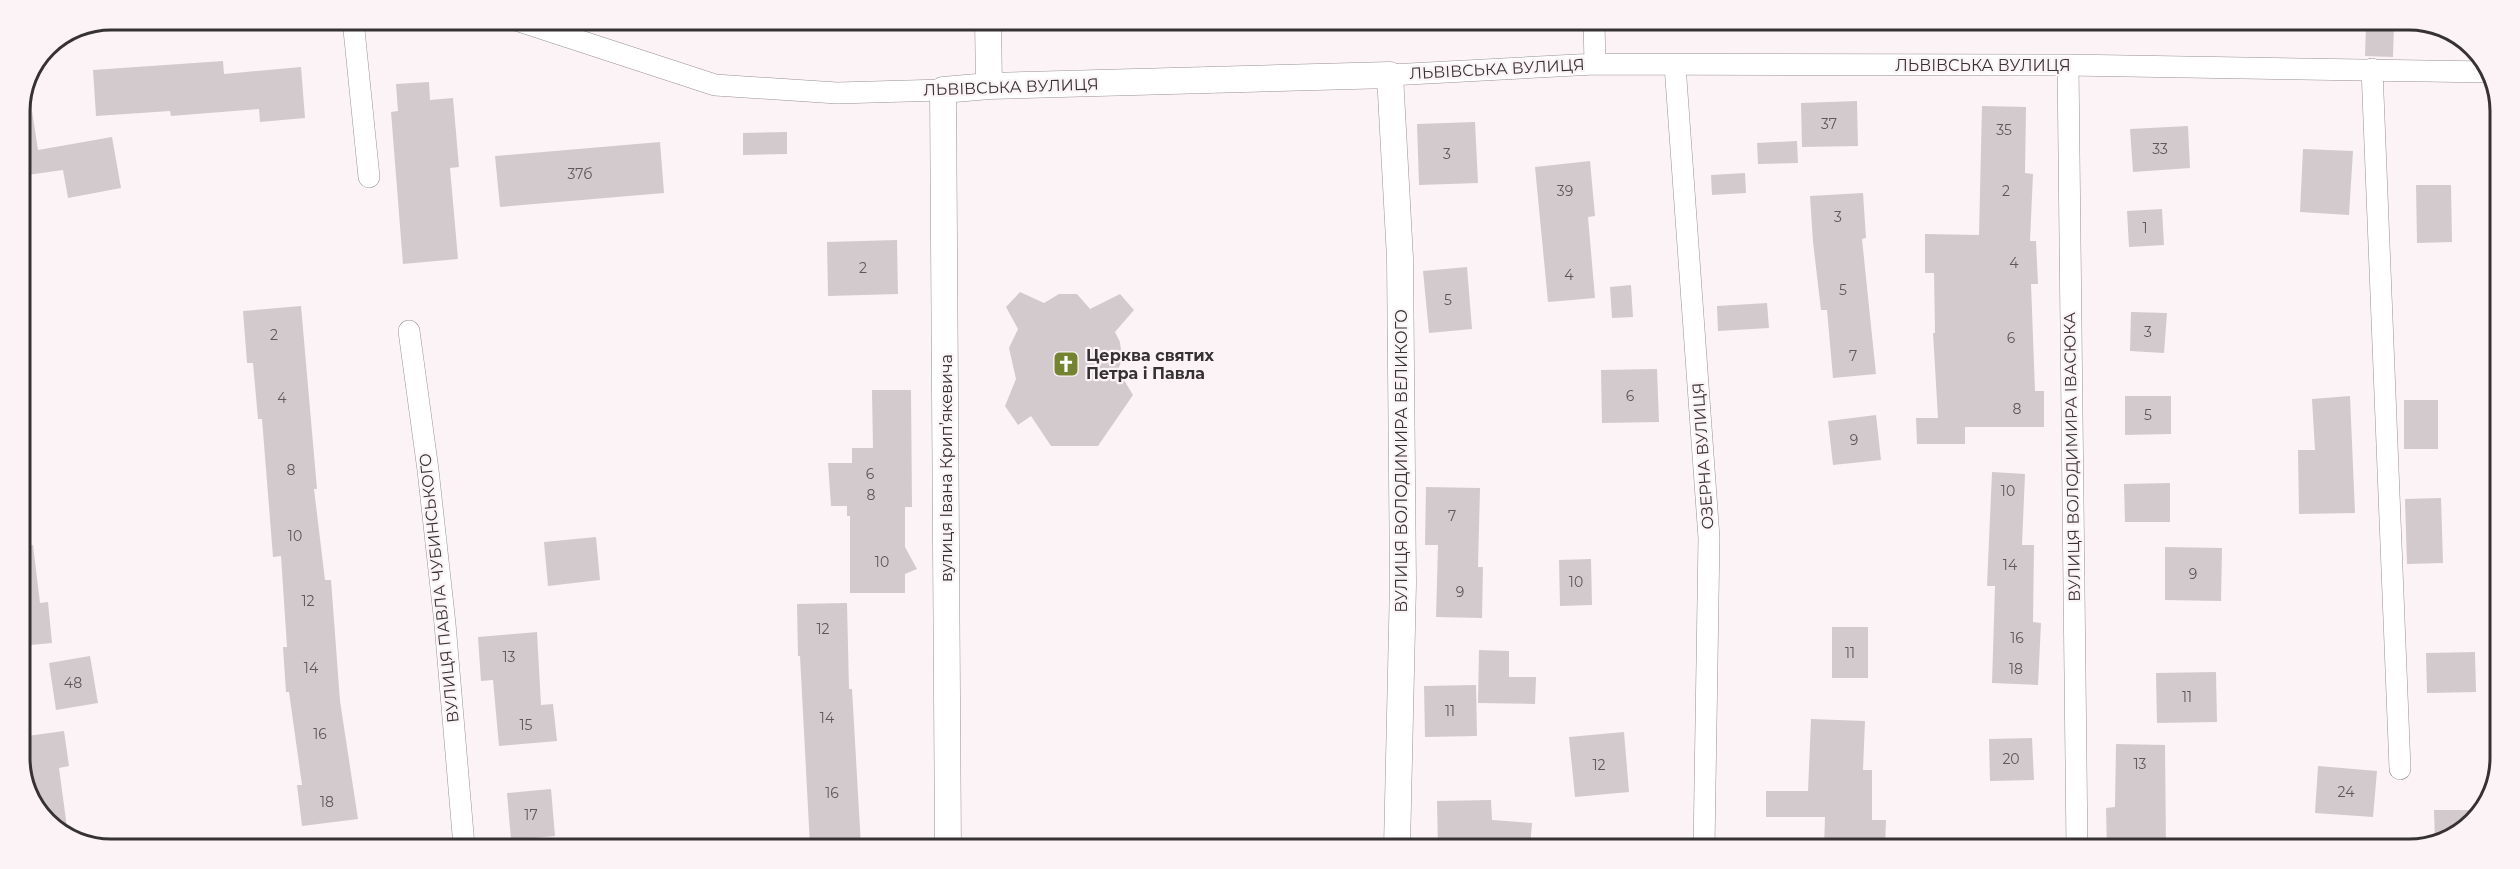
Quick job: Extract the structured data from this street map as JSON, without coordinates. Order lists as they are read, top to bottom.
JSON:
{
  "streets": {
    "street": [
      "ЛЬВІВСЬКА ВУЛИЦЯ",
      "ОЗЕРНА ВУЛИЦЯ",
      "ВУЛИЦЯ ВОЛОДИМИРА ІВАСЮКА",
      "ВУЛИЦЯ ВОЛОДИМИРА ВЕЛИКОГО",
      "вулиця Івана Крипʼякевича",
      "ВУЛИЦЯ ПАВЛА ЧУБИНСЬКОГО"
    ]
  },
  "crossings": [
    ["ЛЬВІВСЬКА ВУЛИЦЯ", "ОЗЕРНА ВУЛИЦЯ"],
    ["ЛЬВІВСЬКА ВУЛИЦЯ", "ВУЛИЦЯ ВОЛОДИМИРА ІВАСЮКА"],
    ["ЛЬВІВСЬКА ВУЛИЦЯ", "ВУЛИЦЯ ВОЛОДИМИРА ВЕЛИКОГО"],
    ["ЛЬВІВСЬКА ВУЛИЦЯ", "вулиця Івана Крипʼякевича"]
  ],
  "places": {
    "church": ["Церква святих Петра і Павла"]
  },
  "house_numbers": [
    "37",
    "35",
    "33",
    "3",
    "37б",
    "39",
    "2",
    "3",
    "1",
    "4",
    "2",
    "4",
    "5",
    "5",
    "3",
    "2",
    "6",
    "7",
    "6",
    "4",
    "8",
    "5",
    "9",
    "8",
    "6",
    "10",
    "8",
    "7",
    "10",
    "10",
    "14",
    "9",
    "10",
    "9",
    "12",
    "12",
    "16",
    "11",
    "13",
    "14",
    "18",
    "48",
    "11",
    "11",
    "14",
    "15",
    "16",
    "20",
    "13",
    "12",
    "24",
    "16",
    "18",
    "17"
  ]
}
